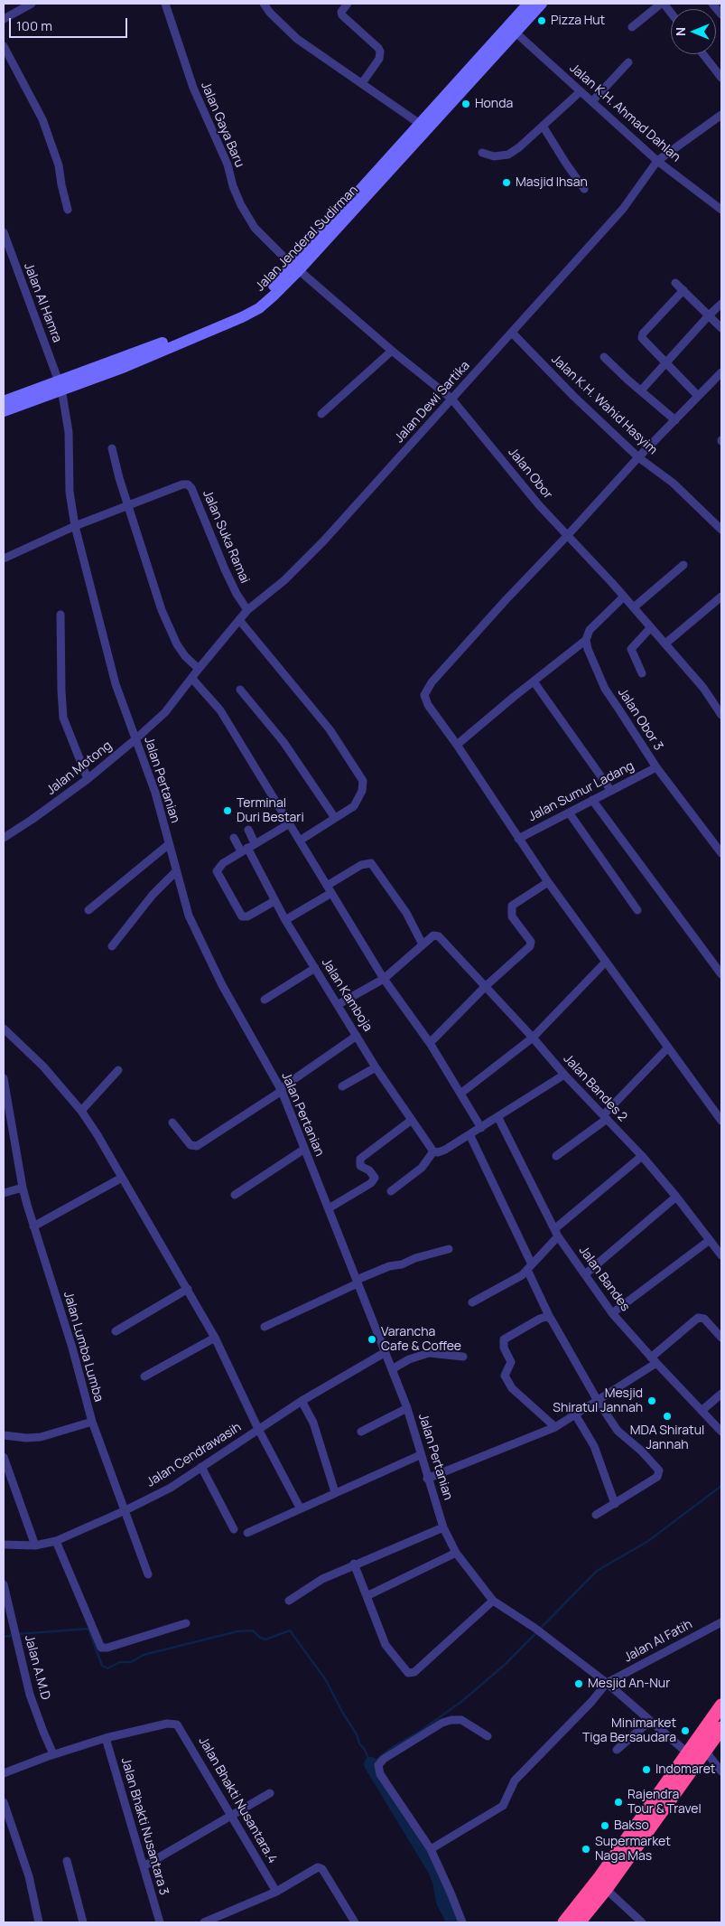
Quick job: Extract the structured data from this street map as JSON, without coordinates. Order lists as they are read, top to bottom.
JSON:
{
  "streets": {
    "street": [
      "Jalan K.H. Ahmad Dahlan",
      "Jalan Gaya Baru",
      "Jalan Jenderal Sudirman",
      "Jalan Al Hamra",
      "Jalan Dewi Sartika",
      "Jalan K.H. Wahid Hasyim",
      "Jalan Obor",
      "Jalan Suka Ramai",
      "Jalan Obor 3",
      "Jalan Motong",
      "Jalan Pertanian",
      "Jalan Sumur Ladang",
      "Jalan Kamboja",
      "Jalan Bandes 2",
      "Jalan Bandes",
      "Jalan Lumba Lumba",
      "Jalan Cendrawasih",
      "Jalan Al Fatih",
      "Jalan A.M.D",
      "Jalan Bhakti Nusantara.4",
      "Jalan Bhakti Nusantara 3"
    ]
  },
  "crossings": [
    ["Jalan K.H. Ahmad Dahlan", "Jalan Jenderal Sudirman"],
    ["Jalan K.H. Ahmad Dahlan", "Jalan Dewi Sartika"],
    ["Jalan Gaya Baru", "Jalan Jenderal Sudirman"],
    ["Jalan Gaya Baru", "Jalan Obor"],
    ["Jalan Jenderal Sudirman", "Jalan Al Hamra"],
    ["Jalan Jenderal Sudirman", "Jalan Obor"],
    ["Jalan Jenderal Sudirman", "Jalan Pertanian"],
    ["Jalan Al Hamra", "Jalan Pertanian"],
    ["Jalan Dewi Sartika", "Jalan K.H. Wahid Hasyim"],
    ["Jalan Dewi Sartika", "Jalan Obor"],
    ["Jalan Dewi Sartika", "Jalan Suka Ramai"],
    ["Jalan Dewi Sartika", "Jalan Motong"],
    ["Jalan Suka Ramai", "Jalan Pertanian"],
    ["Jalan Obor 3", "Jalan Sumur Ladang"],
    ["Jalan Motong", "Jalan Pertanian"],
    ["Jalan Pertanian", "Jalan Cendrawasih"],
    ["Jalan Pertanian", "Jalan Al Fatih"],
    ["Jalan Lumba Lumba", "Jalan Cendrawasih"],
    ["Jalan Bhakti Nusantara.4", "Jalan Bhakti Nusantara 3"]
  ],
  "places": [
    "Pizza Hut",
    "Honda",
    "Masjid Ihsan",
    "Terminal Duri Bestari",
    "Varancha Cafe & Coffee",
    "Mesjid Shiratul Jannah",
    "MDA Shiratul Jannah",
    "Mesjid An-Nur",
    "Minimarket Tiga Bersaudara",
    "Indomaret",
    "Rajendra Tour & Travel",
    "Bakso",
    "Supermarket Naga Mas"
  ],
  "scale_bar": "100 m",
  "north": "left"
}
